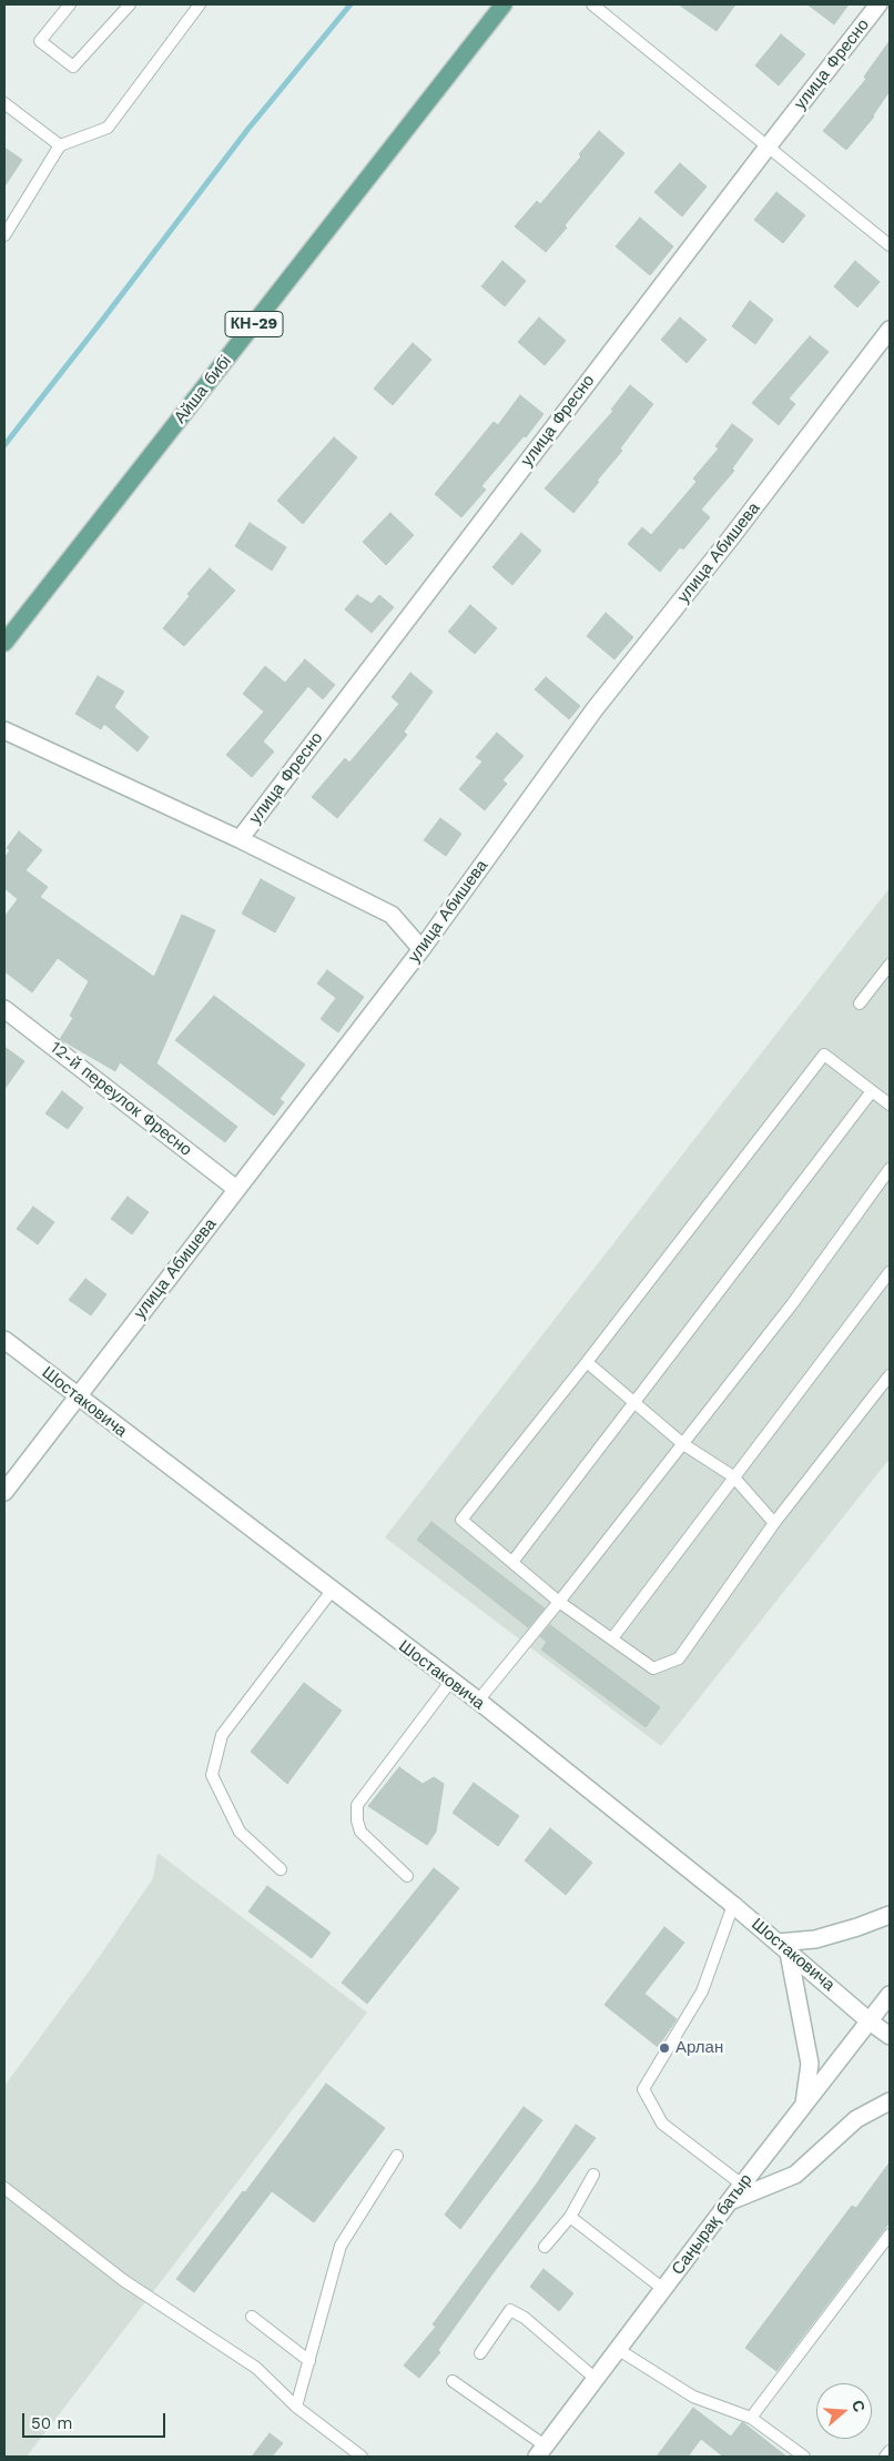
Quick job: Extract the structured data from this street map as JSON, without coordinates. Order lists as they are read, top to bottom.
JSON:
{
  "streets": {
    "main road": ["КН-29", "Айша бибі"],
    "street": [
      "улица Фресно",
      "улица Абишева",
      "12-й переулок Фресно",
      "Шостаковича",
      "Саңырақ батыр"
    ]
  },
  "crossings": [
    ["улица Абишева", "12-й переулок Фресно"],
    ["улица Абишева", "Шостаковича"],
    ["Шостаковича", "Саңырақ батыр"]
  ],
  "places": ["Арлан"],
  "scale_bar": "50 m",
  "north": "right"
}
